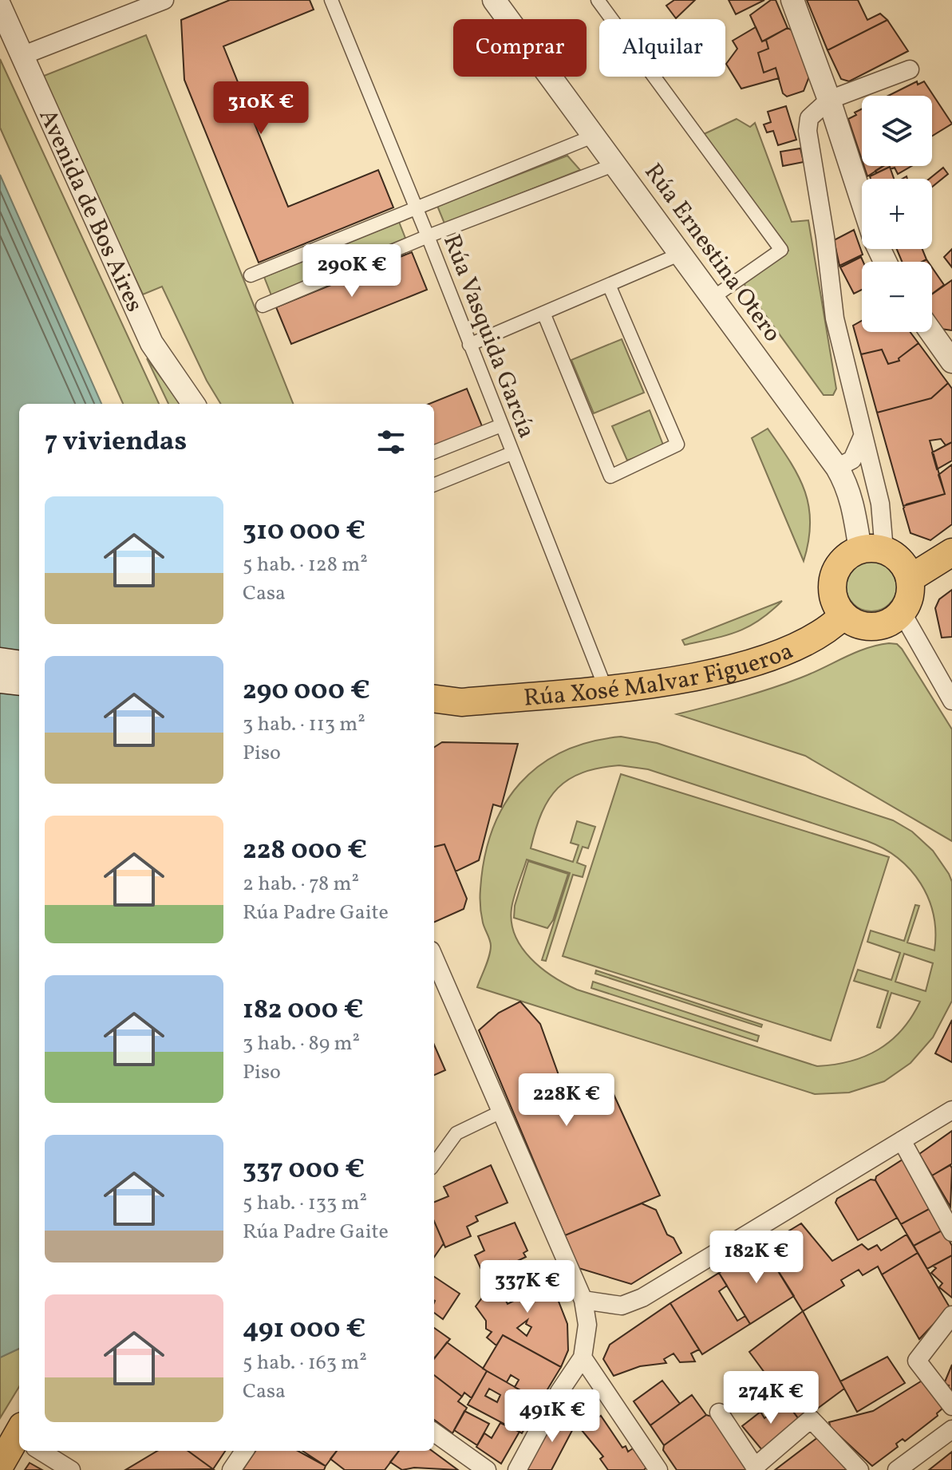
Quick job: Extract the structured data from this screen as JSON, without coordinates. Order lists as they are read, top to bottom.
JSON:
{
  "streets": {
    "main road": ["Rúa Xosé Malvar Figueroa"],
    "street": ["Avenida de Bos Aires", "Rúa Ernestina Otero", "Rúa Vasquida García"]
  },
  "crossings": [
    ["Rúa Ernestina Otero", "Rúa Xosé Malvar Figueroa"],
    ["Rúa Vasquida García", "Rúa Xosé Malvar Figueroa"]
  ],
  "page": {
    "chip": ["Comprar", "Alquilar"],
    "price": [
      "310K €",
      "290K €",
      "228K €",
      "182K €",
      "337K €",
      "274K €",
      "491K €"
    ],
    "map_buttons": ["+", "−"],
    "heading": "7 viviendas",
    "list": [
      {
        "name": "310 000 €",
        "note": "5 hab. · 128 m² · Casa"
      },
      {
        "name": "290 000 €",
        "note": "3 hab. · 113 m² · Piso"
      },
      {
        "name": "228 000 €",
        "note": "2 hab. · 78 m² · Rúa Padre Gaite"
      },
      {
        "name": "182 000 €",
        "note": "3 hab. · 89 m² · Piso"
      },
      {
        "name": "337 000 €",
        "note": "5 hab. · 133 m² · Rúa Padre Gaite"
      },
      {
        "name": "491 000 €",
        "note": "5 hab. · 163 m² · Casa"
      }
    ]
  }
}
